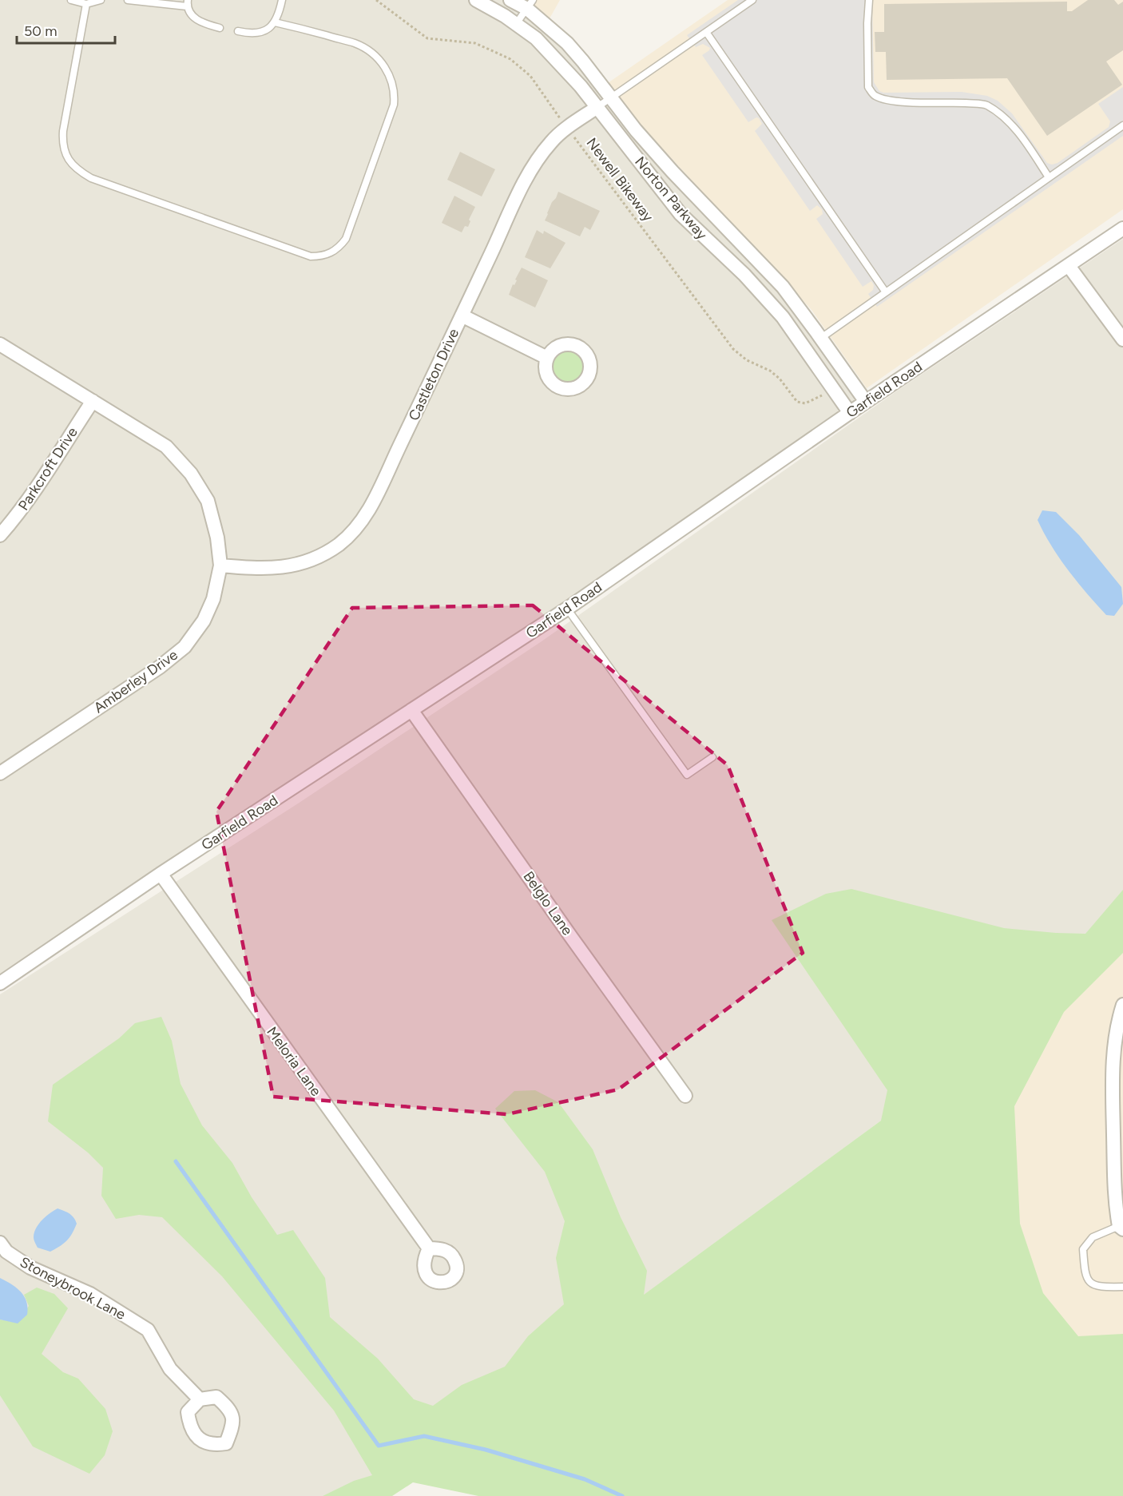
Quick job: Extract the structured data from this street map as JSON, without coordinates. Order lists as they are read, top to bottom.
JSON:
{
  "streets": {
    "street": [
      "Norton Parkway",
      "Castleton Drive",
      "Garfield Road",
      "Parkcroft Drive",
      "Amberley Drive",
      "Belglo Lane",
      "Meloria Lane",
      "Stoneybrook Lane"
    ],
    "path": ["Newell Bikeway"]
  },
  "crossings": [
    ["Newell Bikeway", "Castleton Drive"],
    ["Norton Parkway", "Castleton Drive"],
    ["Norton Parkway", "Garfield Road"],
    ["Castleton Drive", "Amberley Drive"],
    ["Garfield Road", "Belglo Lane"],
    ["Garfield Road", "Meloria Lane"],
    ["Parkcroft Drive", "Amberley Drive"]
  ],
  "scale_bar": "50 m"
}
